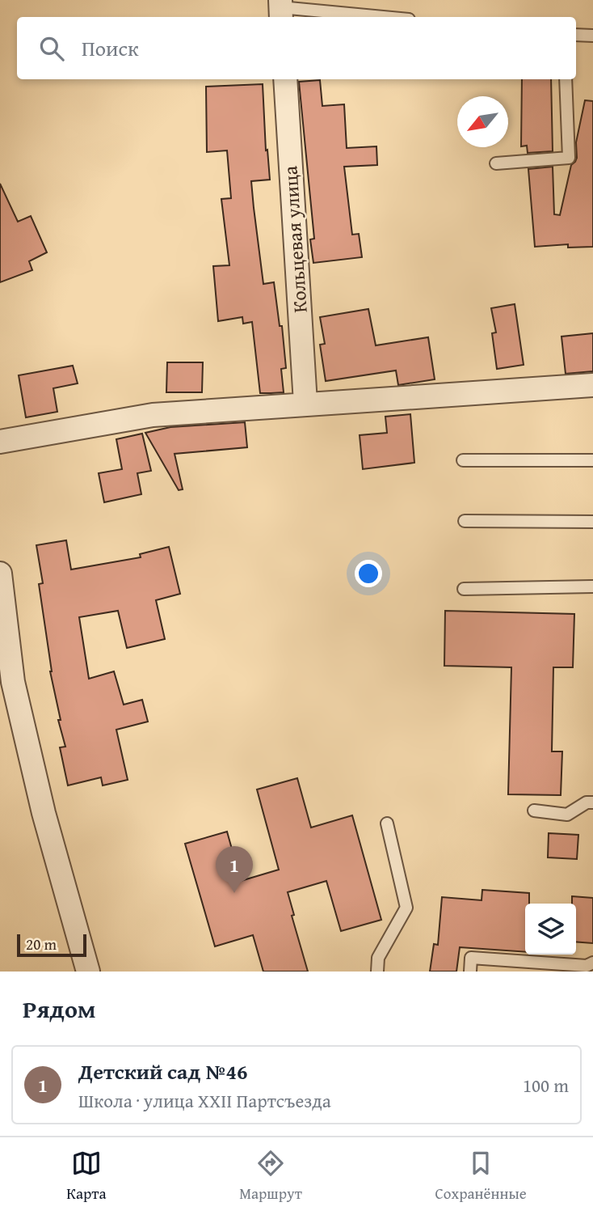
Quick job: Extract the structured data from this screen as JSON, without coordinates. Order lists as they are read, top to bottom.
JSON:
{
  "streets": {
    "street": ["Кольцевая улица"]
  },
  "scale_bar": "20 m",
  "north": "bottom left",
  "page": {
    "search": "Поиск",
    "pins": "1",
    "scale": "20 m",
    "heading": "Рядом",
    "list": [
      {
        "mark": "1",
        "name": "Детский сад №46",
        "note": "Школа · улица XXII Партсъезда",
        "value": "100 m"
      }
    ],
    "nav": ["Карта", "Маршрут", "Сохранённые"]
  }
}
